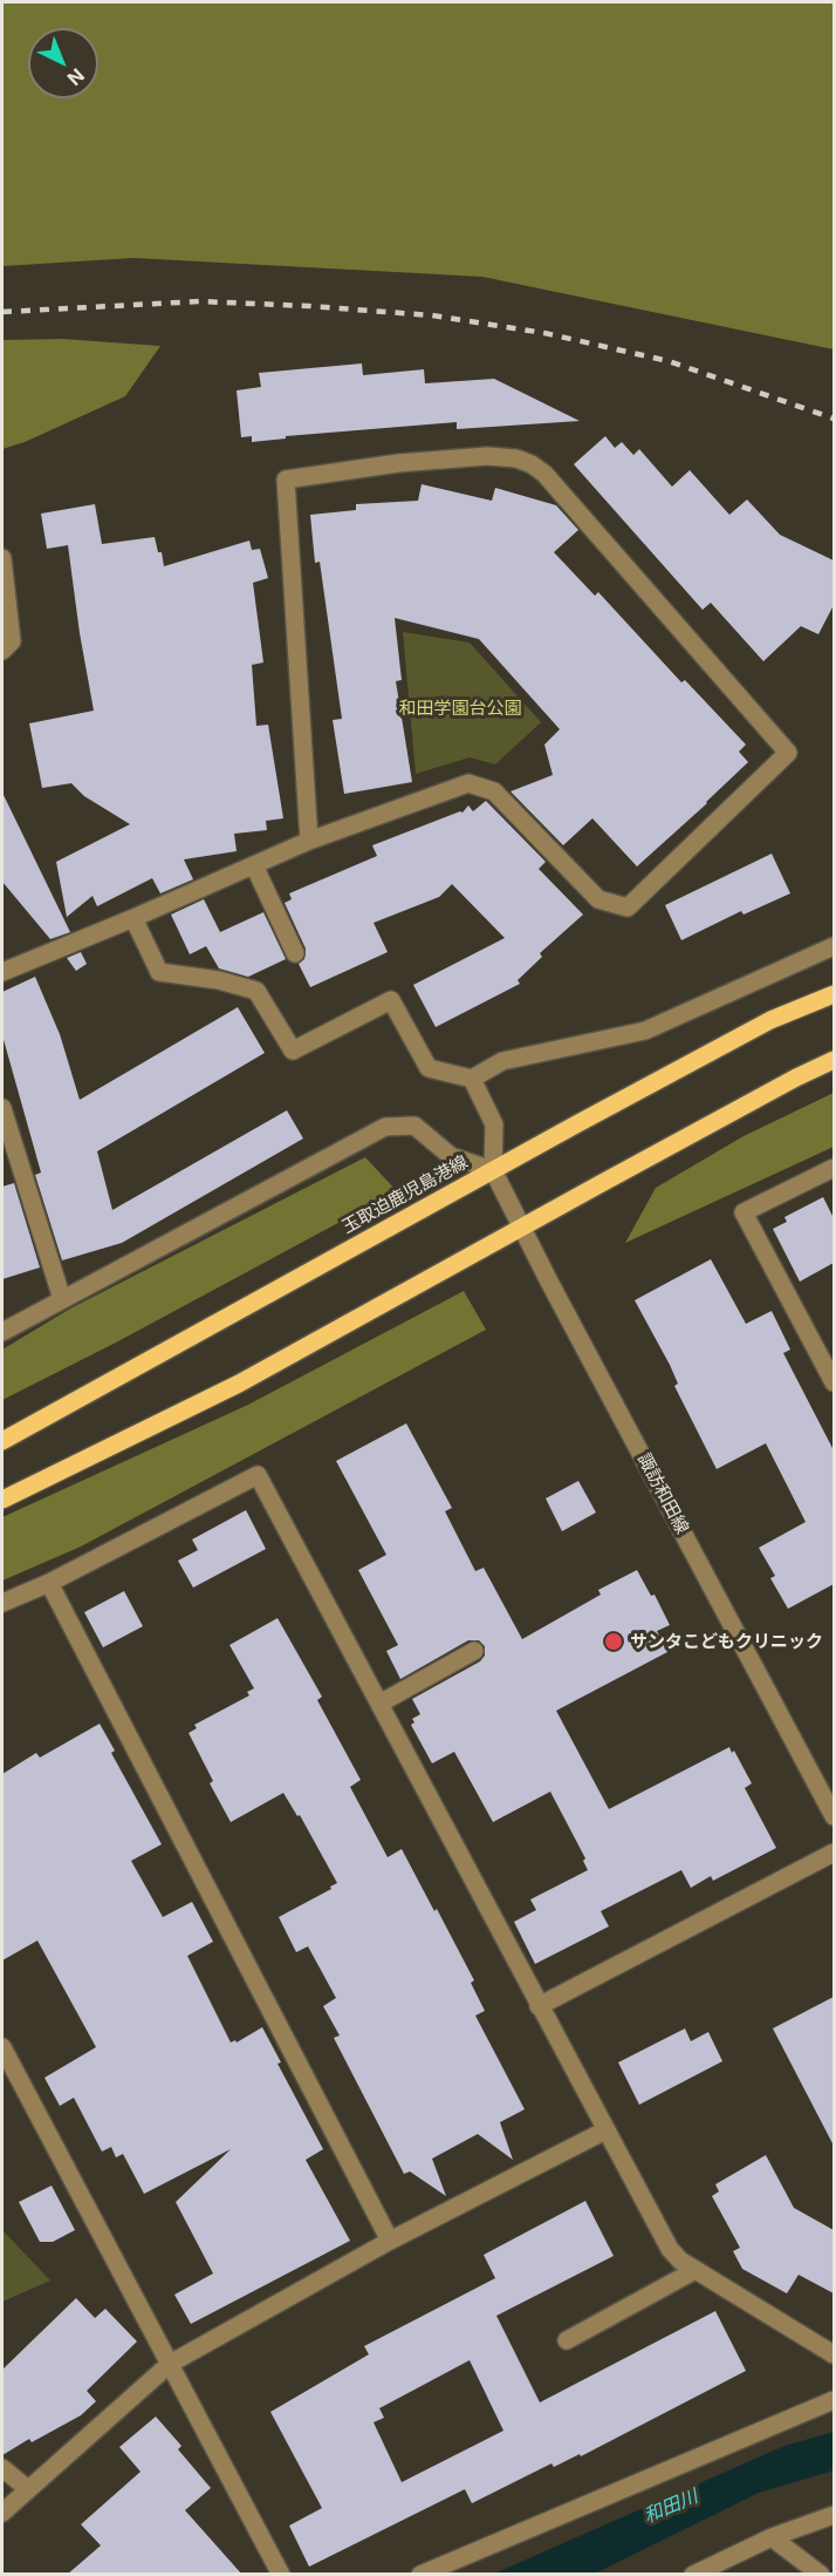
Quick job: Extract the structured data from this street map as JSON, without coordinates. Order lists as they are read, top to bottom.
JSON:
{
  "streets": {
    "main road": ["玉取迫鹿児島港線"],
    "street": ["諏訪和田線"]
  },
  "crossings": [
    ["玉取迫鹿児島港線", "諏訪和田線"]
  ],
  "water": ["和田川"],
  "parks": ["和田学園台公園"],
  "places": ["サンタこどもクリニック"],
  "north": "bottom right"
}
